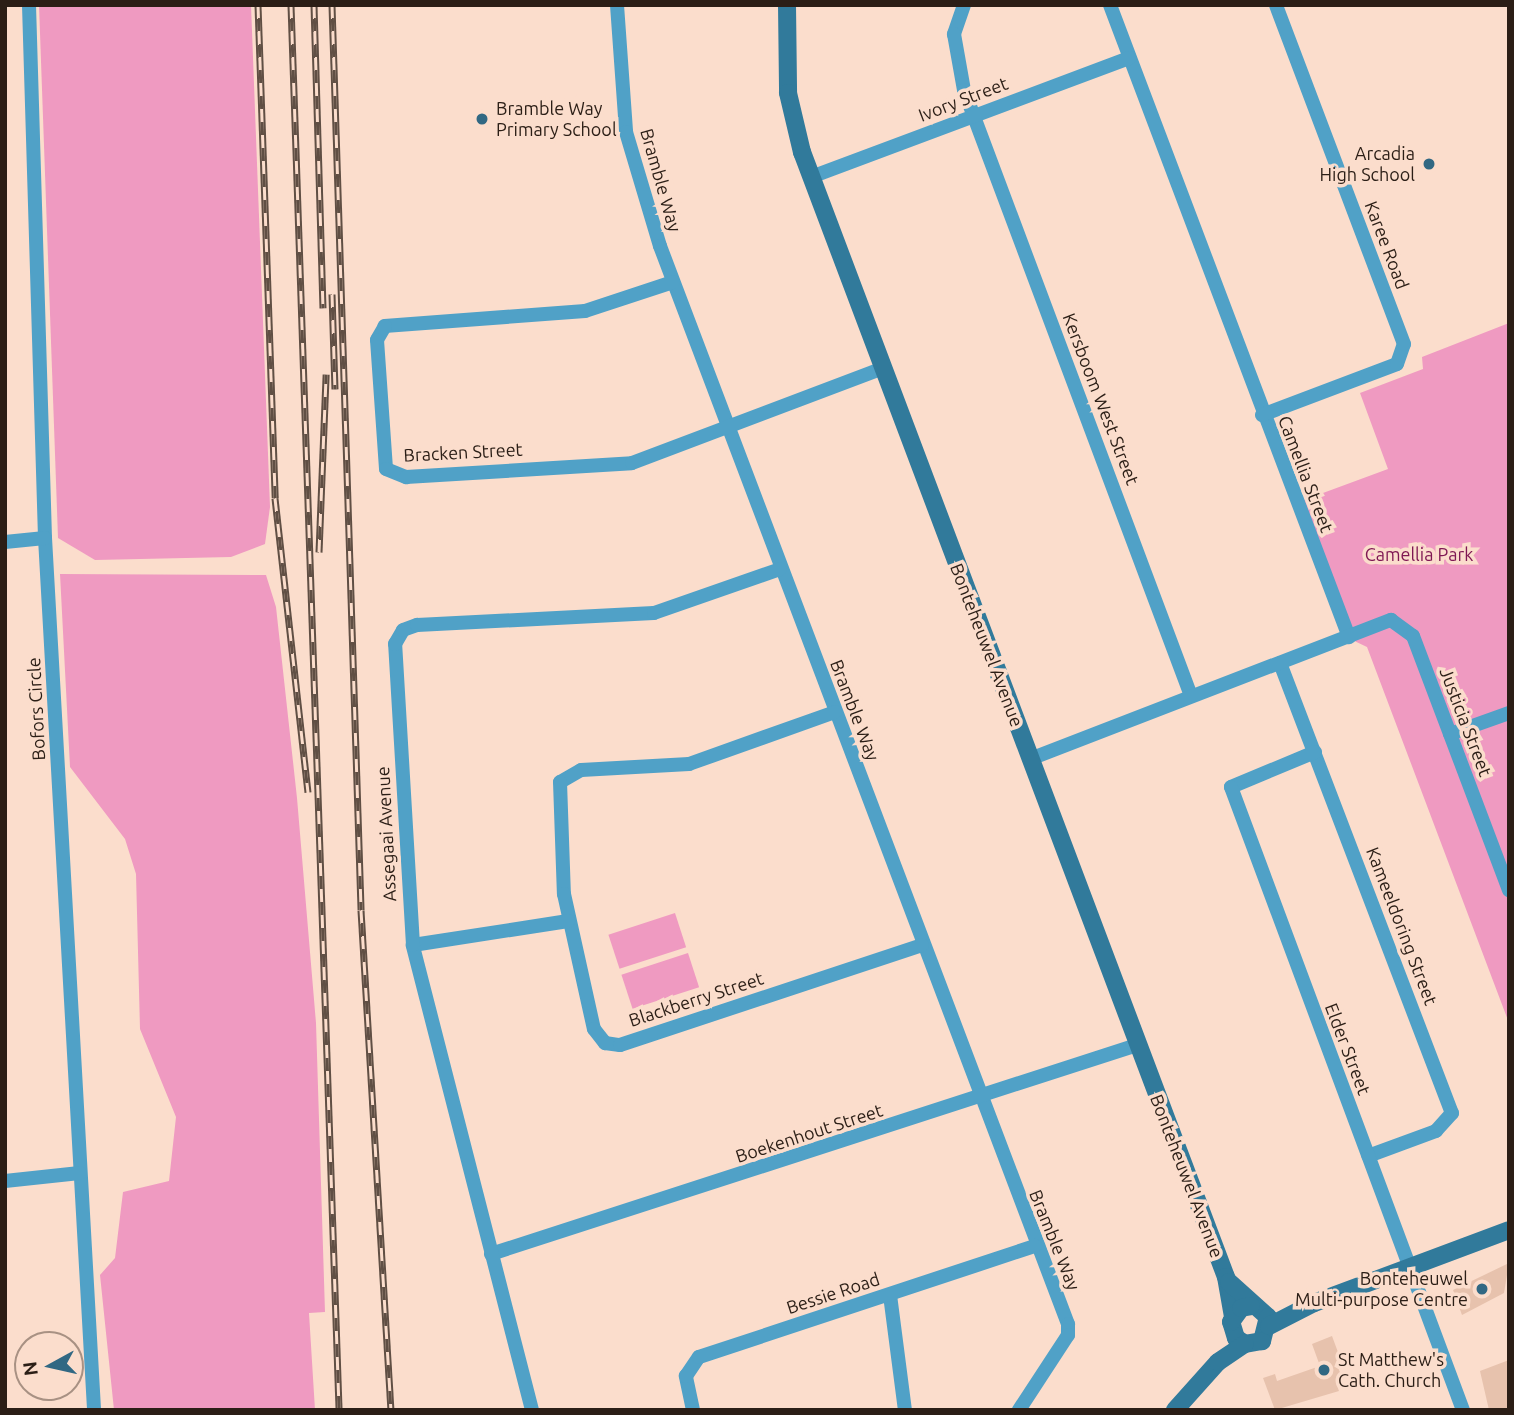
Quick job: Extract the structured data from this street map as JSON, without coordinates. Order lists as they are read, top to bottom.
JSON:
{
  "streets": {
    "street": [
      "Ivory Street",
      "Bramble Way",
      "Karee Road",
      "Kersboom West Street",
      "Bracken Street",
      "Camellia Street",
      "Bonteheuwel Avenue",
      "Bofors Circle",
      "Justicia Street",
      "Assegaai Avenue",
      "Kameeldoring Street",
      "Blackberry Street",
      "Elder Street",
      "Boekenhout Street",
      "Bessie Road"
    ]
  },
  "crossings": [
    ["Ivory Street", "Kersboom West Street"],
    ["Ivory Street", "Camellia Street"],
    ["Ivory Street", "Bonteheuwel Avenue"],
    ["Bramble Way", "Bracken Street"],
    ["Bramble Way", "Assegaai Avenue"],
    ["Bramble Way", "Blackberry Street"],
    ["Bramble Way", "Boekenhout Street"],
    ["Bramble Way", "Bessie Road"],
    ["Karee Road", "Camellia Street"],
    ["Bracken Street", "Bonteheuwel Avenue"],
    ["Camellia Street", "Justicia Street"],
    ["Bonteheuwel Avenue", "Boekenhout Street"],
    ["Assegaai Avenue", "Boekenhout Street"],
    ["Kameeldoring Street", "Elder Street"]
  ],
  "parks": ["Camellia Park"],
  "places": [
    "Bramble Way Primary School",
    "Arcadia High School",
    "Bonteheuwel Multi-purpose Centre",
    "St Matthew's Cath. Church"
  ],
  "north": "left"
}
